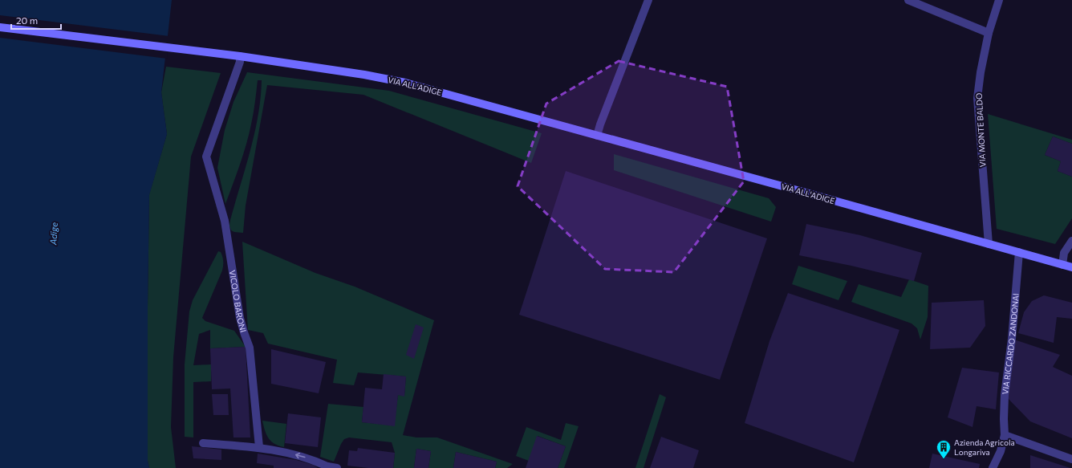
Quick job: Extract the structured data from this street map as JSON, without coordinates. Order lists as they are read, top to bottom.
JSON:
{
  "streets": {
    "street": [
      "VIA ALL'ADIGE",
      "VIA MONTE BALDO",
      "VICOLO BARONI",
      "VIA RICCARDO ZANDONAI"
    ]
  },
  "crossings": [
    ["VIA ALL'ADIGE", "VIA MONTE BALDO"],
    ["VIA ALL'ADIGE", "VICOLO BARONI"],
    ["VIA ALL'ADIGE", "VIA RICCARDO ZANDONAI"]
  ],
  "water": ["Adige"],
  "places": {
    "building": ["Azienda Agricola Longariva"]
  },
  "scale_bar": "20 m"
}
